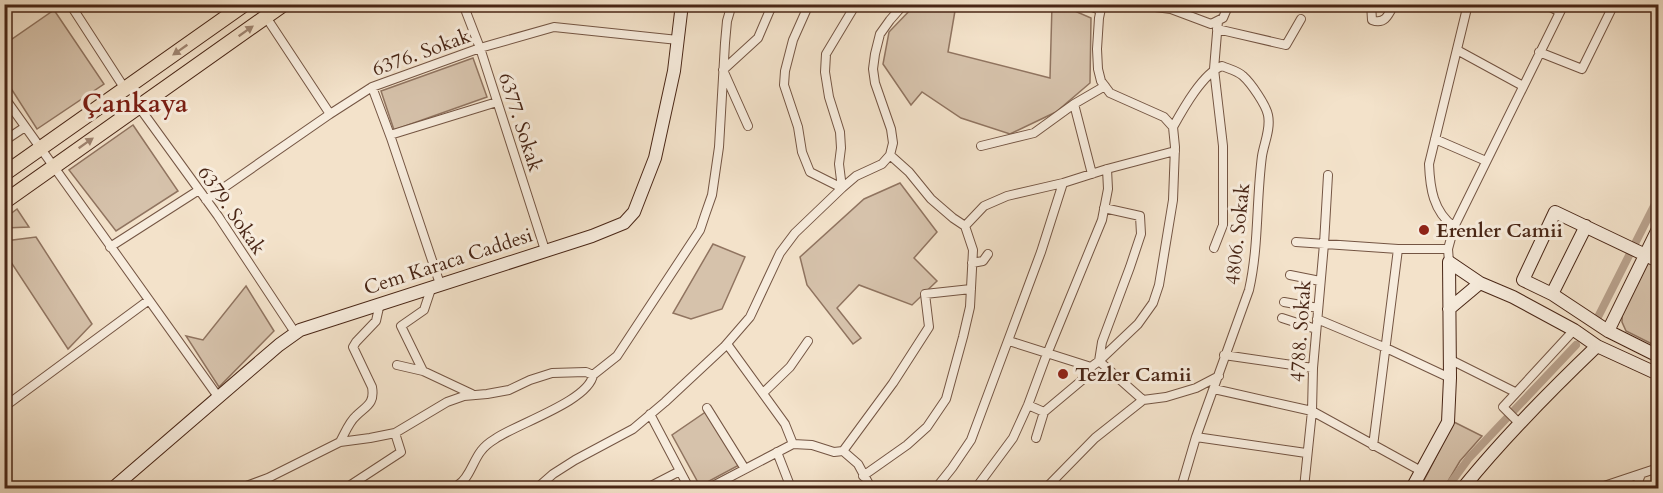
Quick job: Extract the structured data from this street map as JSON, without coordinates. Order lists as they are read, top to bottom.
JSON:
{
  "streets": {
    "street": [
      "6376. Sokak",
      "6377. Sokak",
      "6379. Sokak",
      "4806. Sokak",
      "Cem Karaca Caddesi",
      "4788. Sokak"
    ]
  },
  "crossings": [
    ["6376. Sokak", "6377. Sokak"],
    ["6376. Sokak", "6379. Sokak"],
    ["6376. Sokak", "Cem Karaca Caddesi"],
    ["6377. Sokak", "Cem Karaca Caddesi"],
    ["6379. Sokak", "Cem Karaca Caddesi"]
  ],
  "districts": ["Çankaya"],
  "places": ["Erenler Camii", "Tezler Camii"]
}
